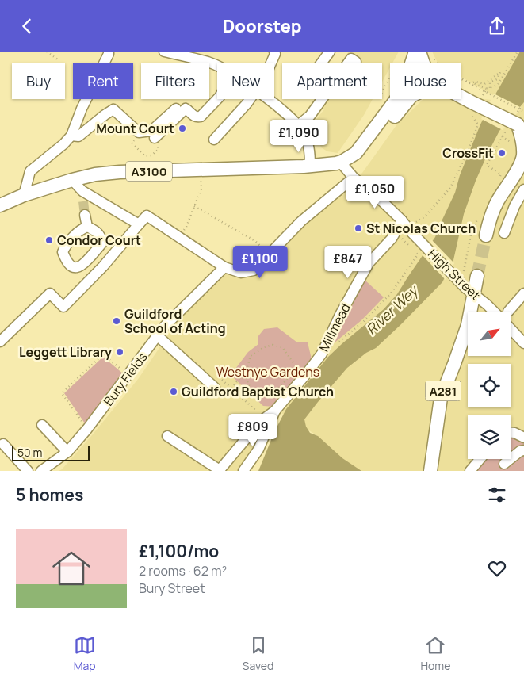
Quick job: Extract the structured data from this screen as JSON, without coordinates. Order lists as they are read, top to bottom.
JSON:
{
  "streets": {
    "main road": ["A3100", "A281"],
    "street": ["High Street", "Millmead", "Bury Fields"]
  },
  "crossings": [
    ["A3100", "High Street"],
    ["High Street", "Millmead"],
    ["High Street", "A281"]
  ],
  "water": ["River Wey"],
  "parks": ["Westnye Gardens"],
  "places": [
    "Mount Court",
    "CrossFit",
    "St Nicolas Church",
    "Condor Court",
    "Guildford School of Acting",
    "Leggett Library",
    "Guildford Baptist Church"
  ],
  "scale_bar": "50 m",
  "north": "top right",
  "page": {
    "header": "Doorstep",
    "chip": [
      "Buy",
      "Rent",
      "Filters",
      "New",
      "Apartment",
      "House"
    ],
    "price": [
      "£1,090",
      "£1,050",
      "£1,100",
      "£847",
      "£809"
    ],
    "scale": "50 m",
    "heading": "5 homes",
    "list": [
      {
        "name": "£1,100/mo",
        "note": "2 rooms · 62 m² · Bury Street"
      }
    ],
    "tabs": ["Map", "Saved", "Home"]
  }
}
